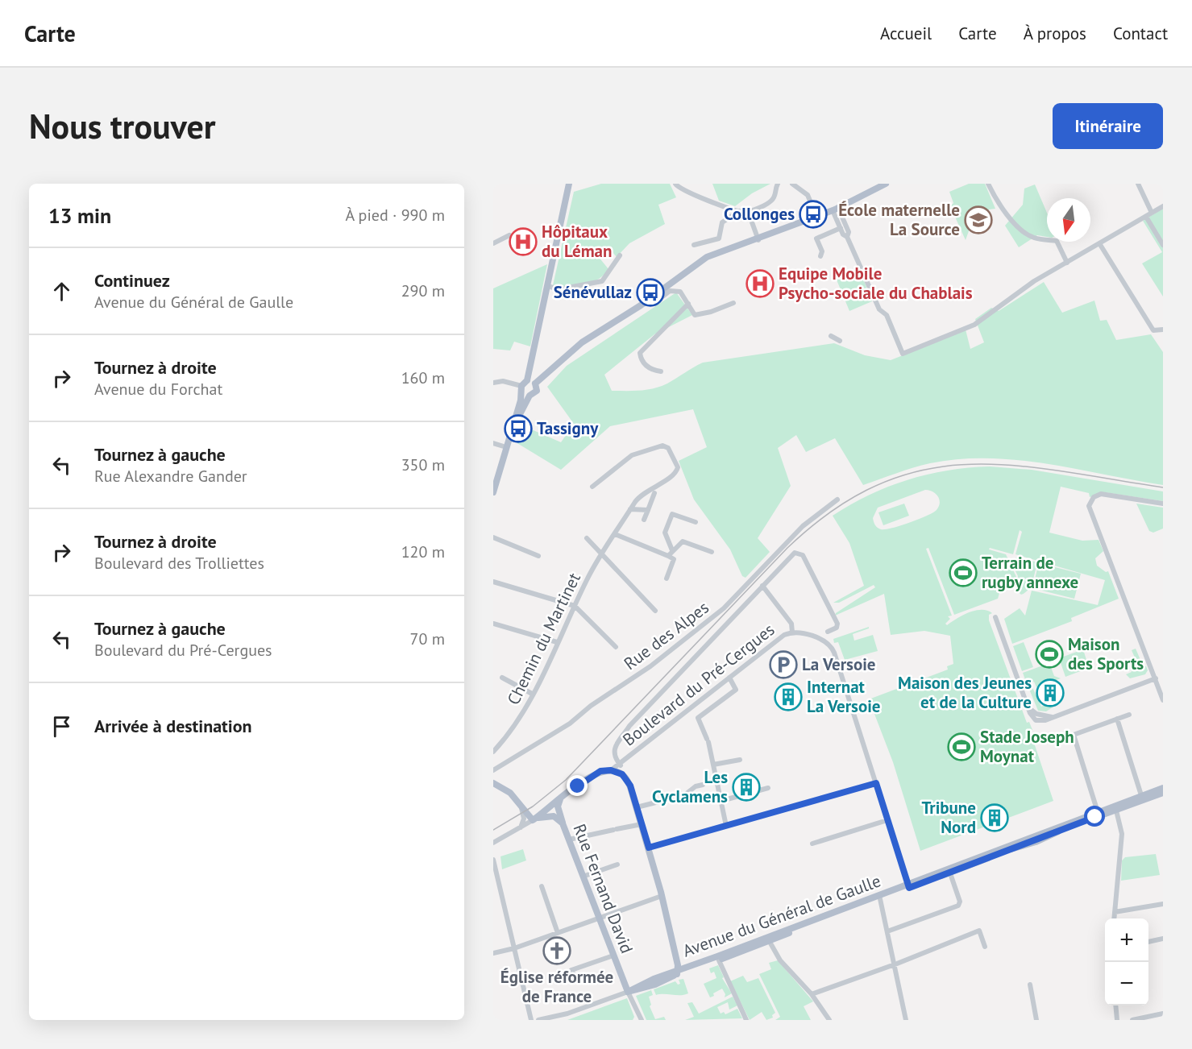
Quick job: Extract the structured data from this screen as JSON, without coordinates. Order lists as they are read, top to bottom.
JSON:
{
  "streets": {
    "main road": ["Boulevard du Pré-Cergues", "Rue Fernand David", "Avenue du Général de Gaulle"],
    "street": ["Rue des Alpes", "Chemin du Martinet"]
  },
  "crossings": [
    ["Boulevard du Pré-Cergues", "Rue Fernand David"],
    ["Rue Fernand David", "Avenue du Général de Gaulle"]
  ],
  "places": {
    "bus stop": ["Collonges", "Sénévullaz", "Tassigny"],
    "school or university": ["École maternelle La Source"],
    "hospital": ["Hôpitaux du Léman", "Equipe Mobile Psycho-sociale du Chablais"],
    "sports": ["Terrain de rugby annexe", "Maison des Sports", "Stade Joseph Moynat"],
    "parking": ["La Versoie"],
    "building": [
      "Maison des Jeunes et de la Culture",
      "Internat La Versoie",
      "Les Cyclamens",
      "Tribune Nord"
    ],
    "church": ["Église réformée de France"]
  },
  "north": "bottom",
  "page": {
    "header": "Carte",
    "nav": [
      "Accueil",
      "Carte",
      "À propos",
      "Contact"
    ],
    "buttons": "Itinéraire",
    "title": "Nous trouver",
    "heading": ["13 min", "À pied · 990 m"],
    "list": [
      ["Continuez", "Avenue du Général de Gaulle", "290 m"],
      ["Tournez à droite", "Avenue du Forchat", "160 m"],
      ["Tournez à gauche", "Rue Alexandre Gander", "350 m"],
      ["Tournez à droite", "Boulevard des Trolliettes", "120 m"],
      ["Tournez à gauche", "Boulevard du Pré-Cergues", "70 m"],
      "Arrivée à destination"
    ],
    "map_buttons": ["+", "−"]
  }
}
